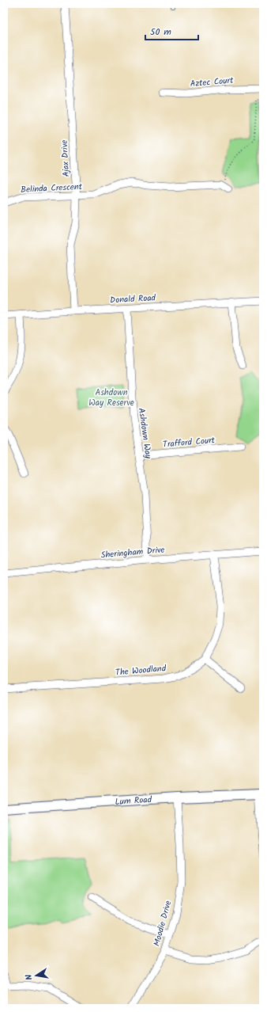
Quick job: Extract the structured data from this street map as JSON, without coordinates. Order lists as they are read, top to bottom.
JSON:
{
  "streets": {
    "street": [
      "Aztec Court",
      "Ajax Drive",
      "Belinda Crescent",
      "Donald Road",
      "Ashdown Way",
      "Trafford Court",
      "Sheringham Drive",
      "The Woodland",
      "Lum Road",
      "Moodie Drive"
    ]
  },
  "crossings": [
    ["Ajax Drive", "Belinda Crescent"],
    ["Ajax Drive", "Donald Road"],
    ["Donald Road", "Ashdown Way"],
    ["Ashdown Way", "Trafford Court"],
    ["Ashdown Way", "Sheringham Drive"],
    ["Sheringham Drive", "The Woodland"],
    ["Lum Road", "Moodie Drive"]
  ],
  "parks": ["Ashdown Way Reserve"],
  "scale_bar": "50 m",
  "north": "left"
}
